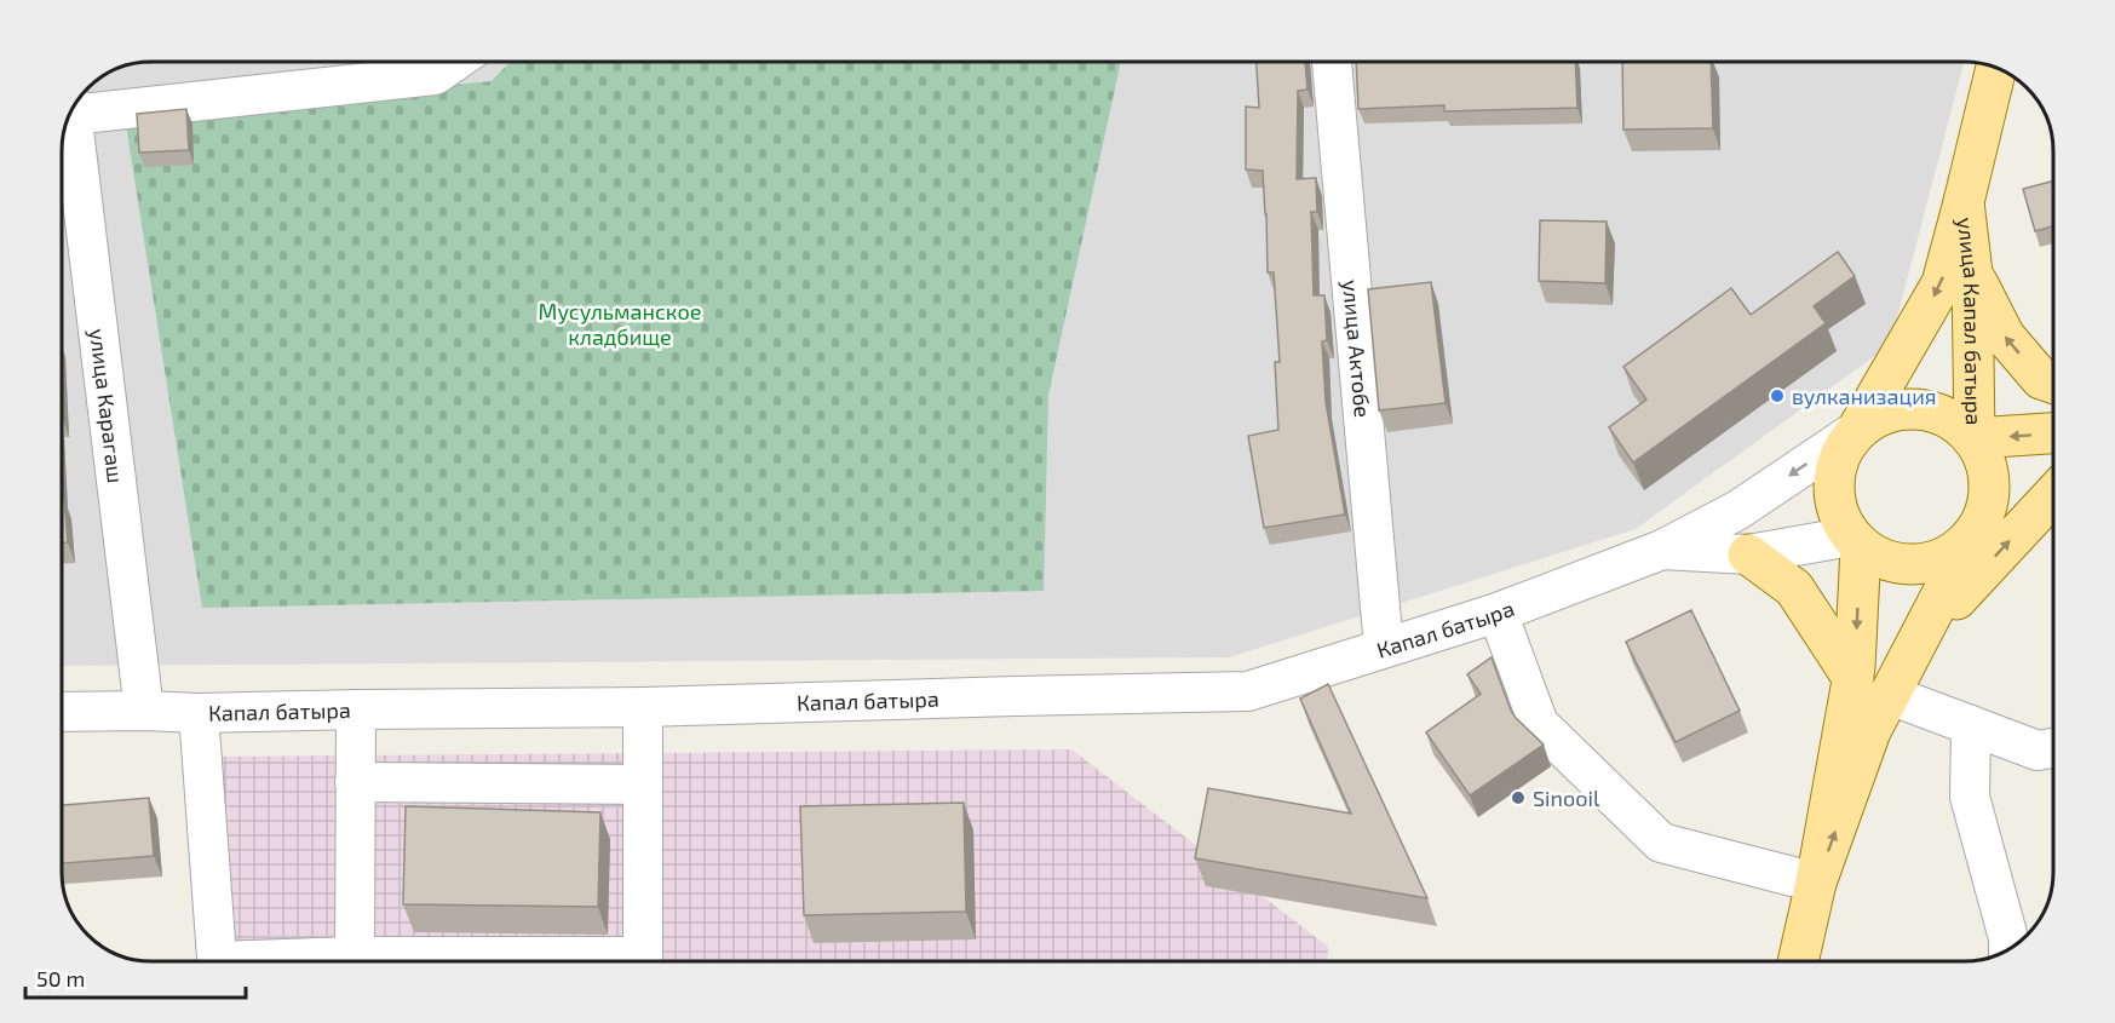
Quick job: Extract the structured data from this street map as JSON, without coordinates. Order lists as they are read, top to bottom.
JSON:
{
  "streets": {
    "main road": ["улица Капал батыра"],
    "street": ["улица Актобе", "улица Карагаш", "Капал батыра"]
  },
  "crossings": [
    ["улица Капал батыра", "Капал батыра"],
    ["улица Актобе", "Капал батыра"],
    ["улица Карагаш", "Капал батыра"]
  ],
  "one_way": ["улица Капал батыра"],
  "parks": ["Мусульманское кладбище"],
  "places": ["вулканизация", "Sinooil"],
  "scale_bar": "50 m"
}
